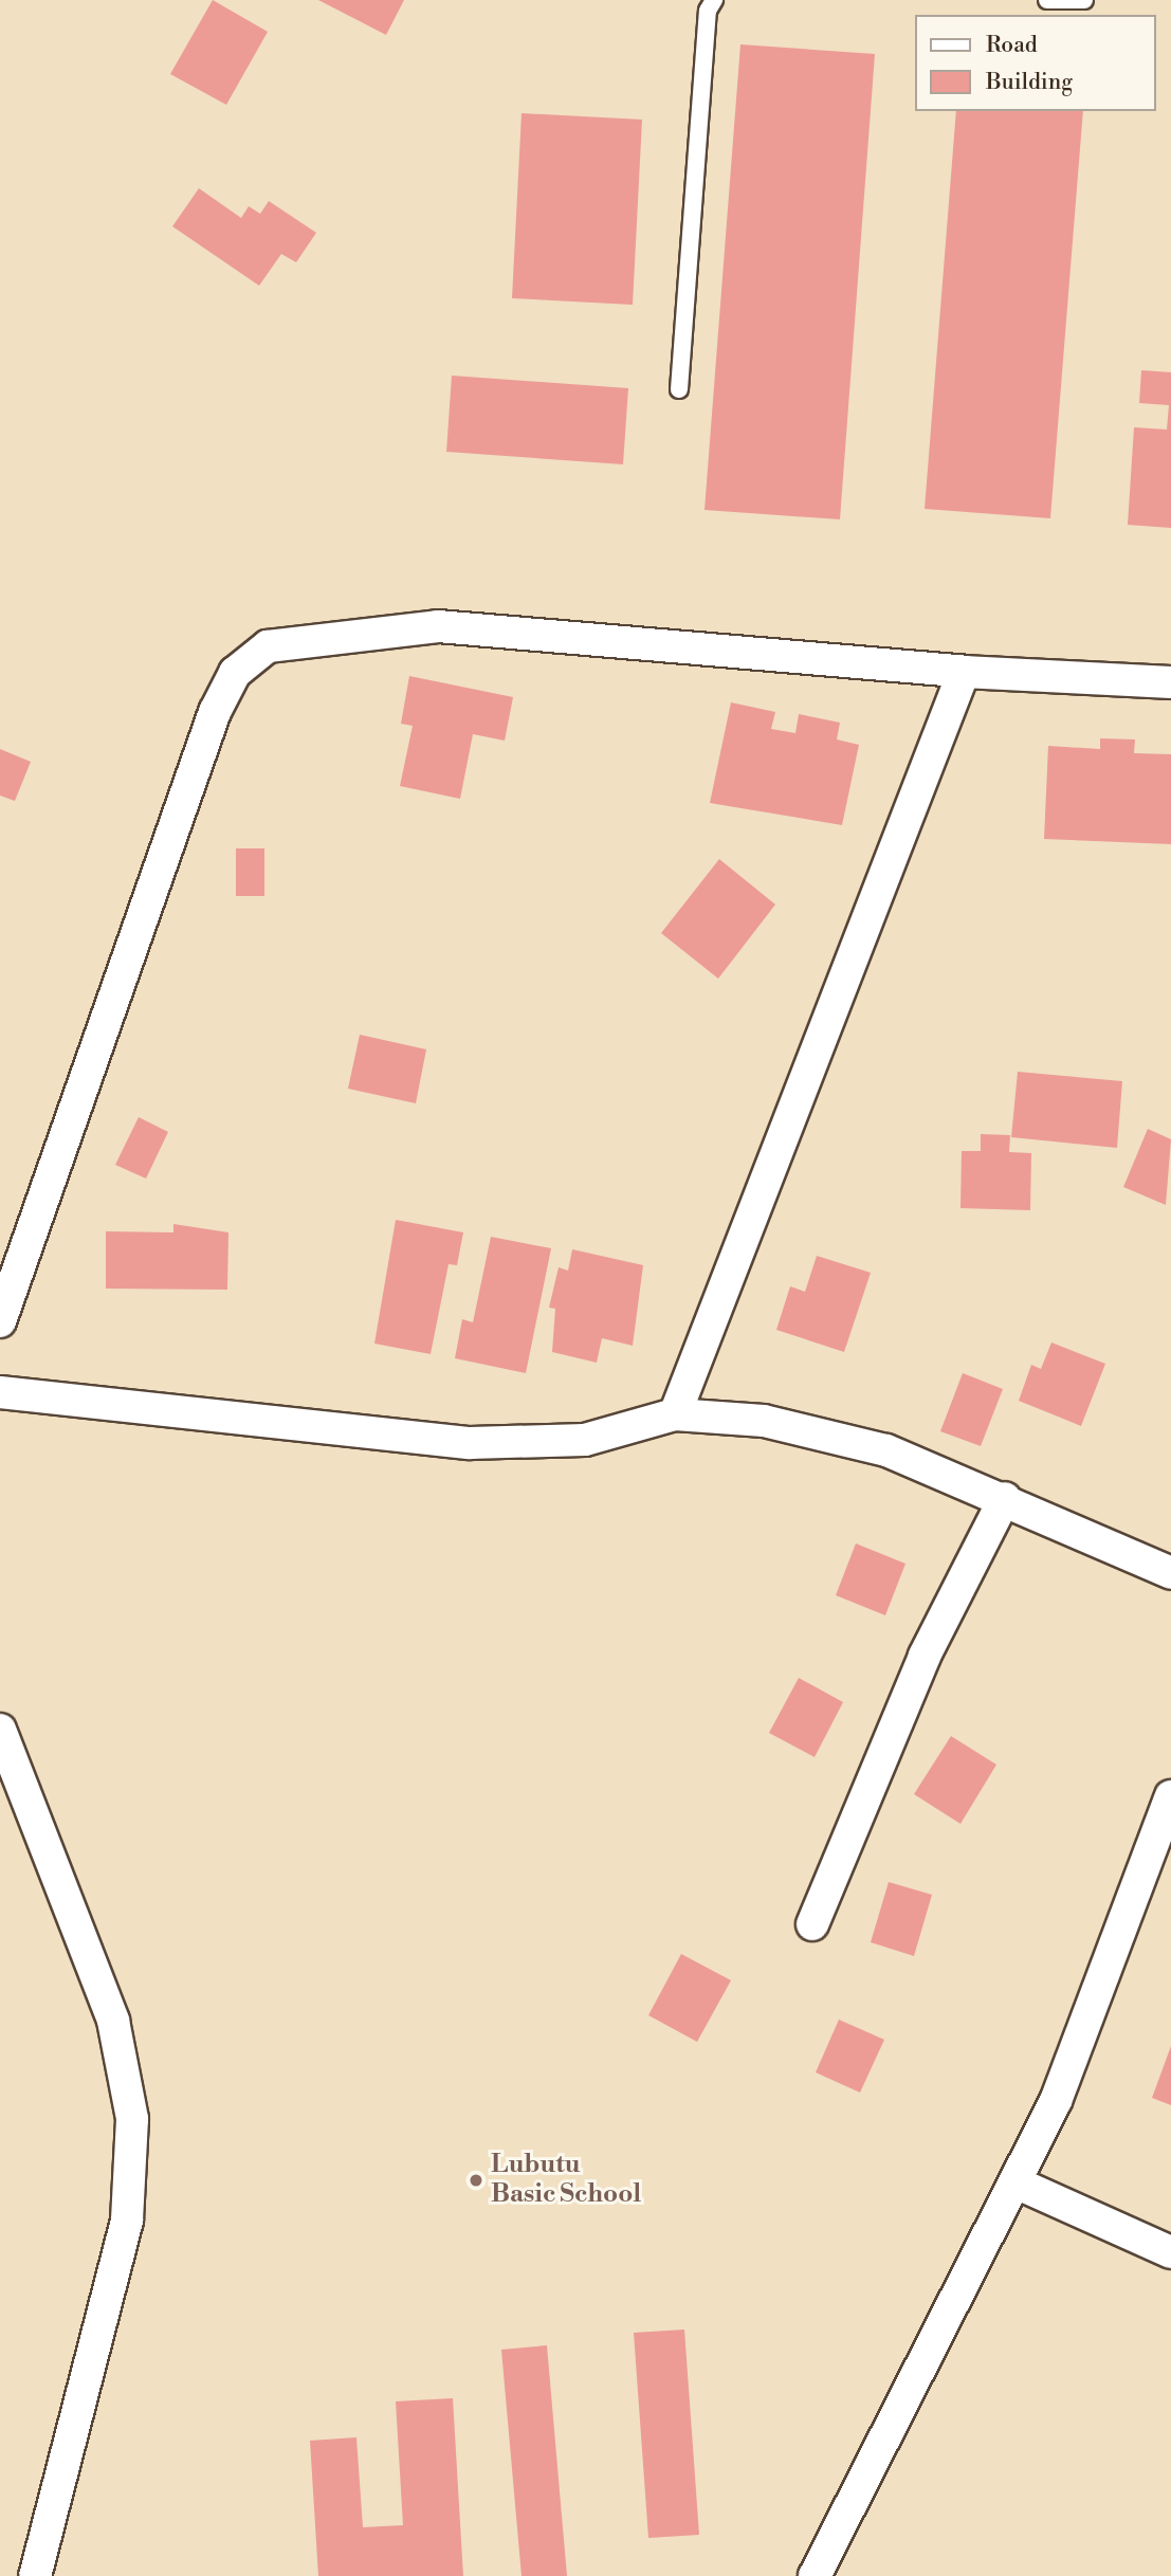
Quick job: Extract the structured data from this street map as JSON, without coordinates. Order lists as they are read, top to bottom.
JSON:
{
  "places": ["Lubutu Basic School"],
  "legend": ["Road", "Building"]
}
